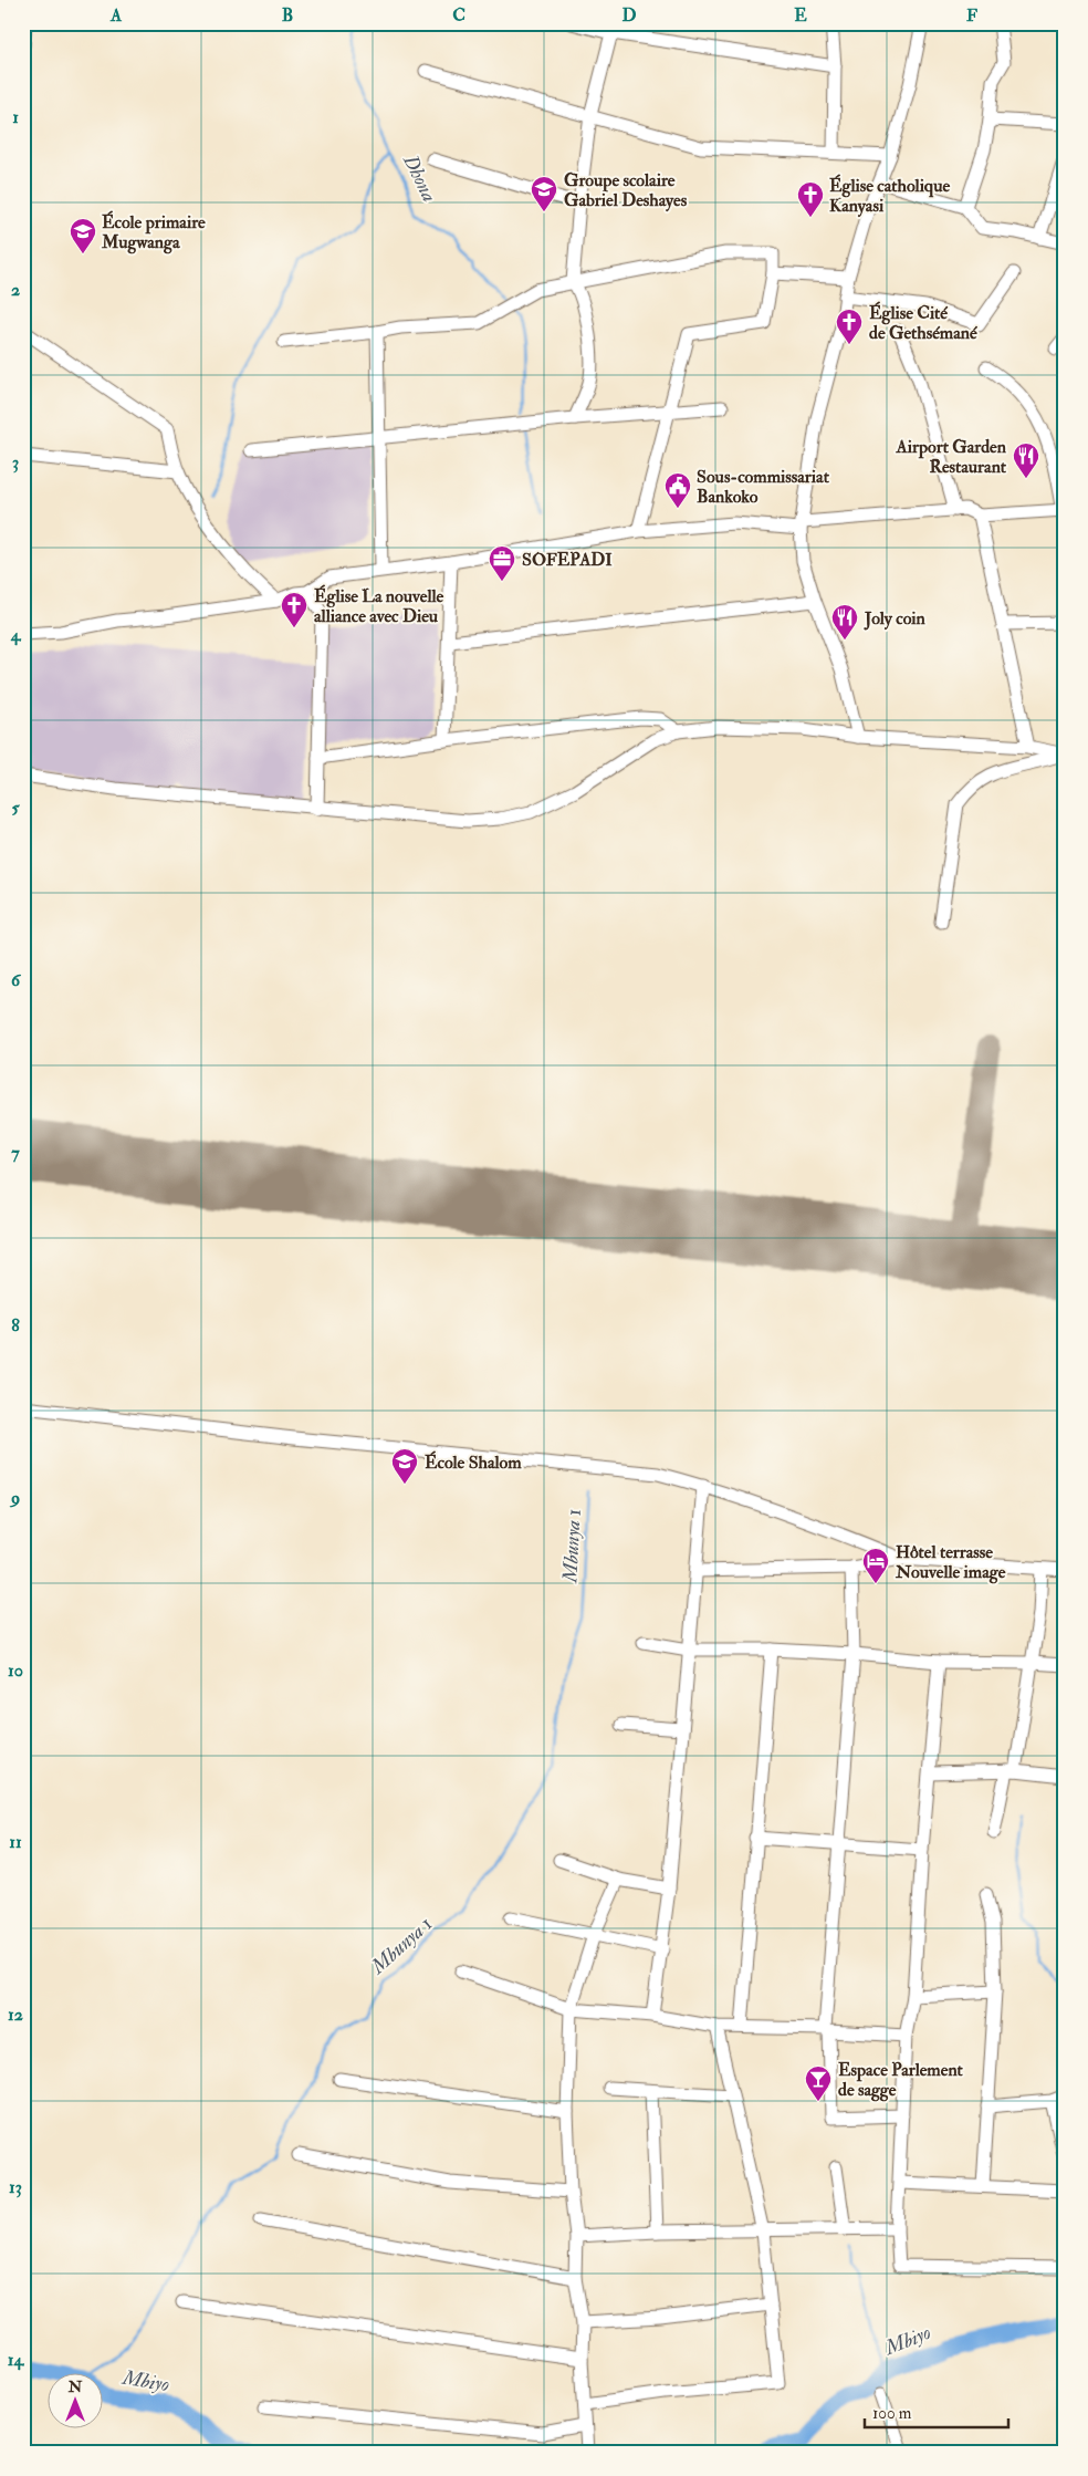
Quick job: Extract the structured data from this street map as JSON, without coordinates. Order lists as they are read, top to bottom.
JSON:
{
  "water": ["Dhona", "Mbunya 1", "Mbiyo"],
  "places": {
    "school or university": ["Groupe scolaire Gabriel Deshayes", "École primaire Mugwanga", "École Shalom"],
    "church": ["Église catholique Kanyasi", "Église Cité de Gethsémané", "Église La nouvelle alliance avec Dieu"],
    "restaurant": ["Airport Garden Restaurant", "Joly coin"],
    "public building": ["Sous-commissariat Bankoko"],
    "office": ["SOFEPADI"],
    "hotel": ["Hôtel terrasse Nouvelle image"],
    "bar": ["Espace Parlement de sagge"]
  },
  "scale_bar": "100 m",
  "north": "top",
  "grid": {
    "columns": [
      "A",
      "B",
      "C",
      "D",
      "E",
      "F"
    ],
    "rows": [
      "1",
      "2",
      "3",
      "4",
      "5",
      "6",
      "7",
      "8",
      "9",
      "10",
      "11",
      "12",
      "13",
      "14"
    ]
  }
}
